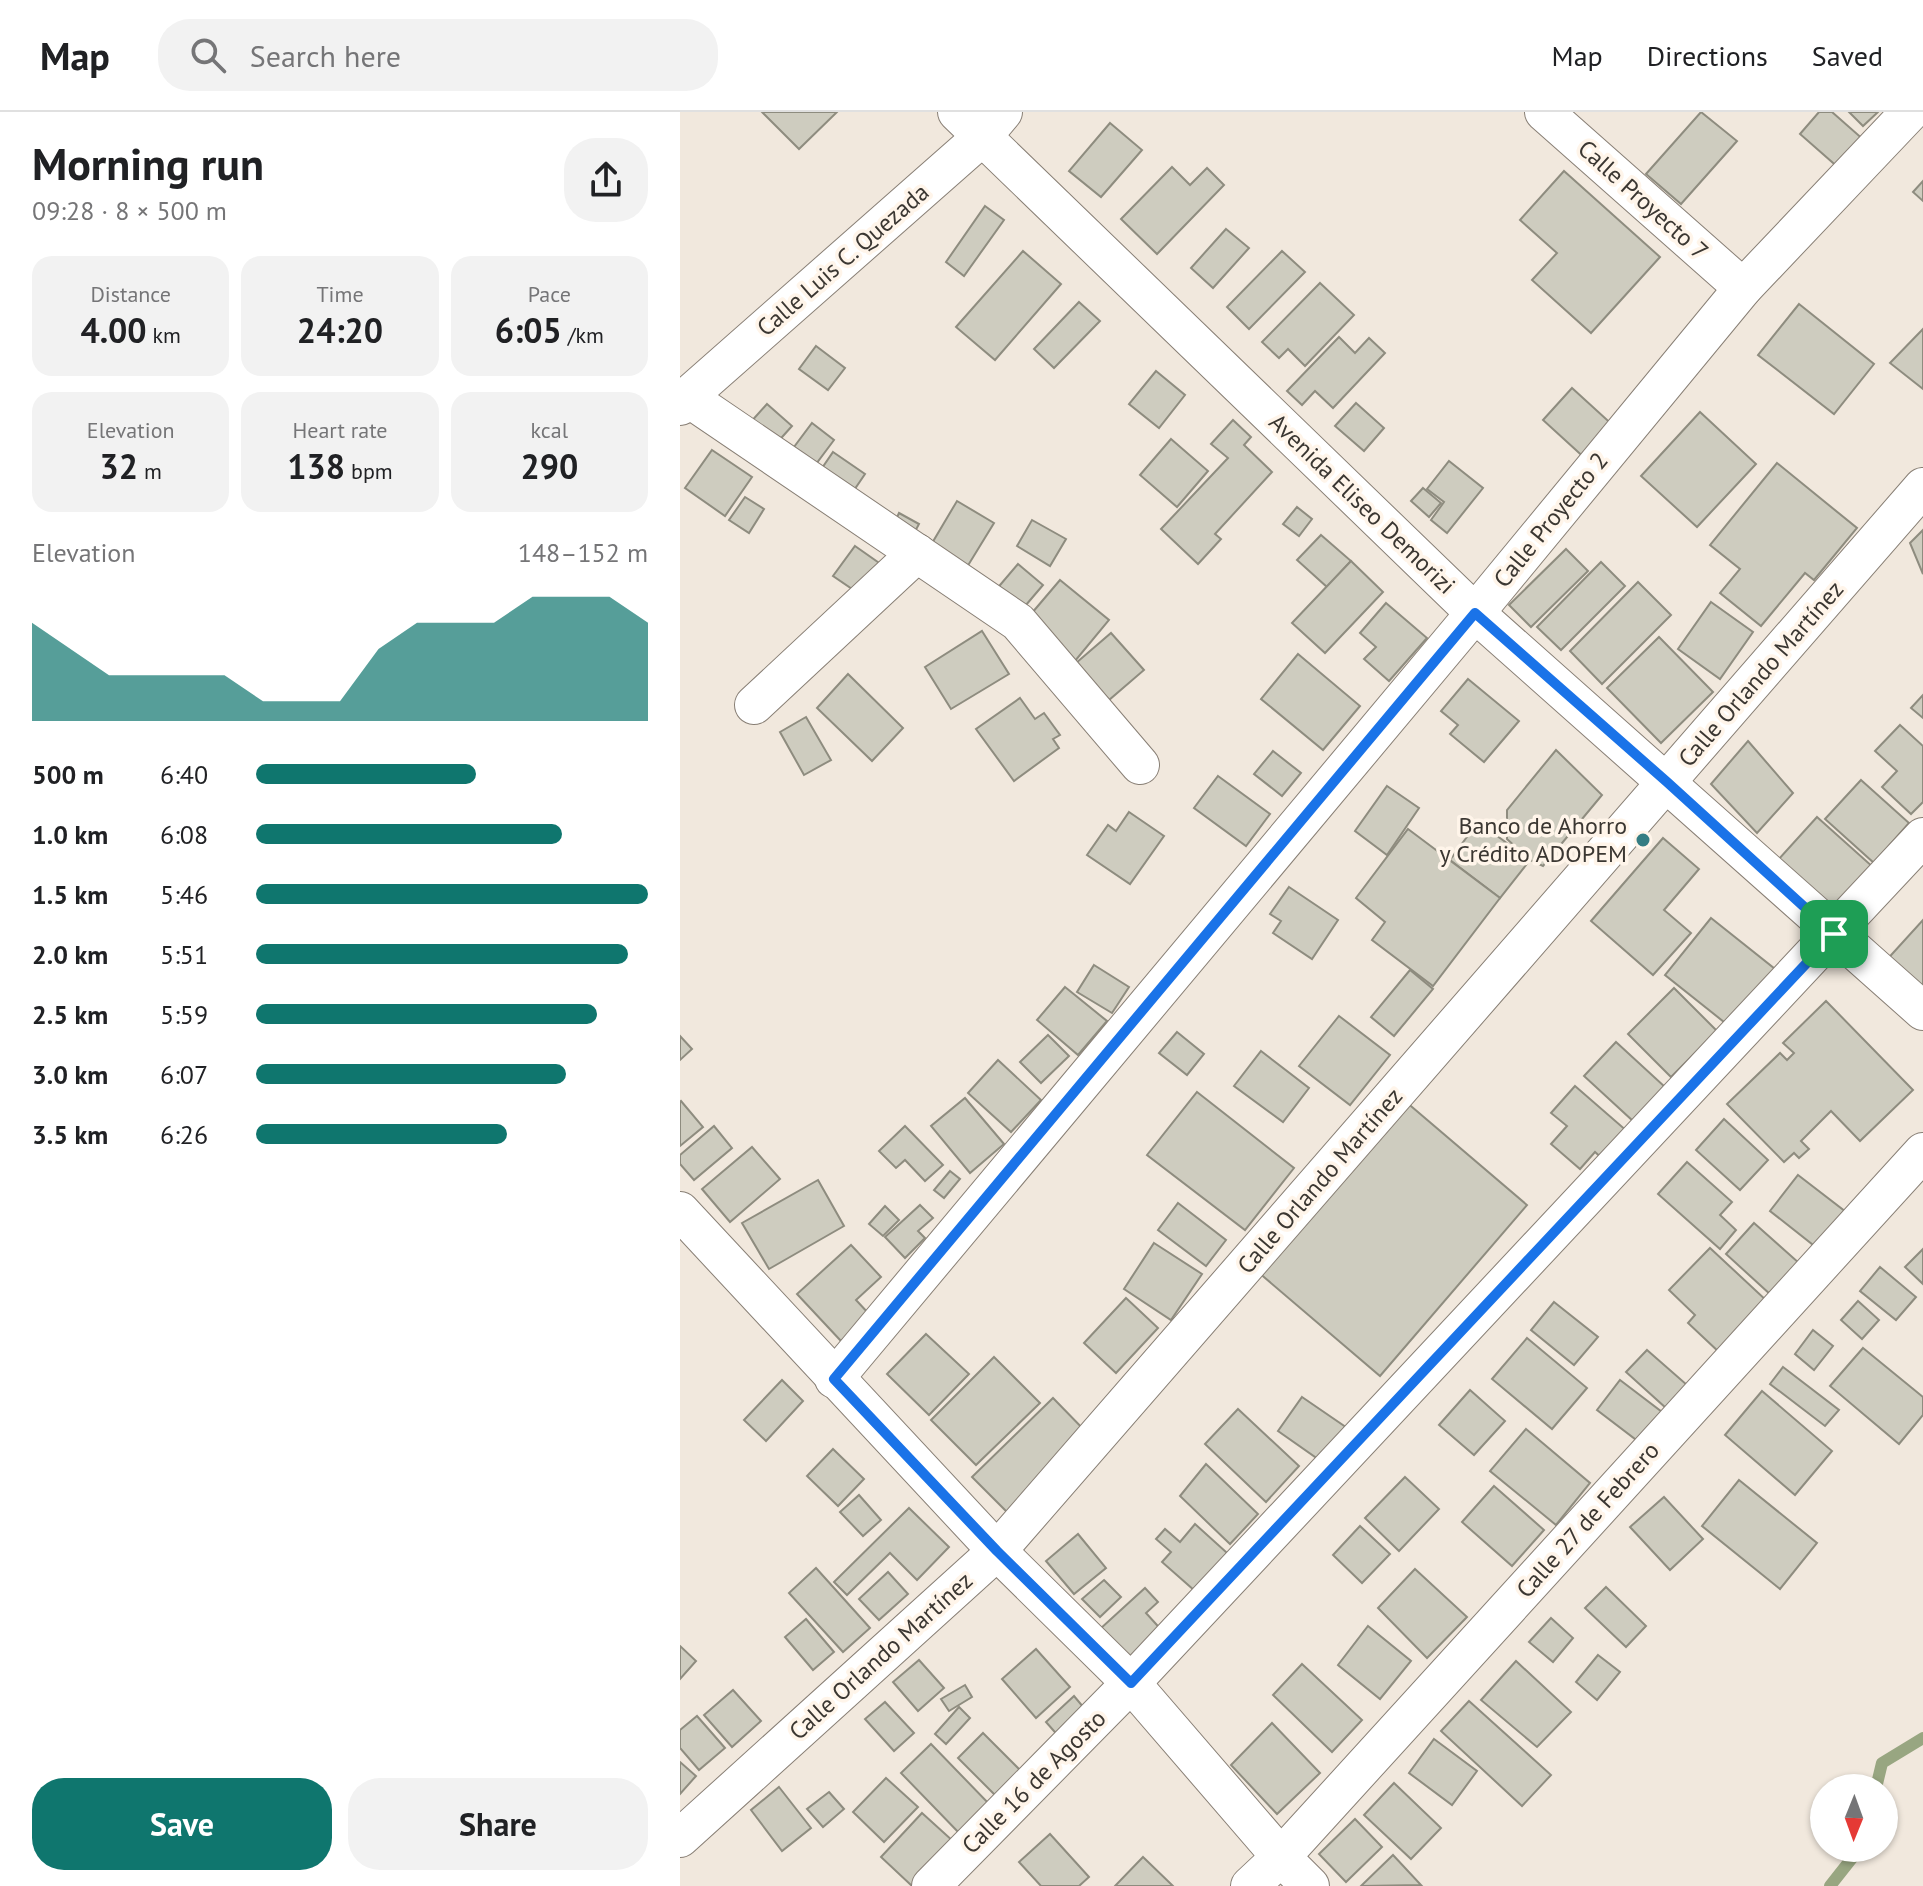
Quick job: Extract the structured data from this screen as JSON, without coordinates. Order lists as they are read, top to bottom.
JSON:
{
  "streets": {
    "street": [
      "Calle Proyecto 7",
      "Calle Luis C. Quezada",
      "Avenida Eliseo Demorizi",
      "Calle Proyecto 2",
      "Calle Orlando Martínez",
      "Calle 27 de Febrero",
      "Calle 16 de Agosto"
    ]
  },
  "crossings": [
    ["Calle Proyecto 7", "Calle Proyecto 2"],
    ["Calle Luis C. Quezada", "Avenida Eliseo Demorizi"],
    ["Avenida Eliseo Demorizi", "Calle Proyecto 2"],
    ["Avenida Eliseo Demorizi", "Calle Orlando Martínez"],
    ["Avenida Eliseo Demorizi", "Calle 16 de Agosto"]
  ],
  "places": ["Banco de Ahorro y Crédito ADOPEM"],
  "north": "bottom",
  "page": {
    "header": "Map",
    "search": "Search here",
    "nav": ["Map", "Directions", "Saved"],
    "heading": ["Morning run", "09:28 · 8 × 500 m"],
    "stats": [
      ["Distance", "4.00 km"],
      ["Time", "24:20"],
      ["Pace", "6:05 /km"],
      ["Elevation", "32 m"],
      ["Heart rate", "138 bpm"],
      ["kcal", "290"]
    ],
    "chart": ["Elevation", "148–152 m"],
    "list": [
      {
        "name": "500 m",
        "note": "6:40"
      },
      {
        "name": "1.0 km",
        "note": "6:08"
      },
      {
        "name": "1.5 km",
        "note": "5:46"
      },
      {
        "name": "2.0 km",
        "note": "5:51"
      },
      {
        "name": "2.5 km",
        "note": "5:59"
      },
      {
        "name": "3.0 km",
        "note": "6:07"
      },
      {
        "name": "3.5 km",
        "note": "6:26"
      }
    ],
    "buttons": ["Save", "Share"]
  }
}
